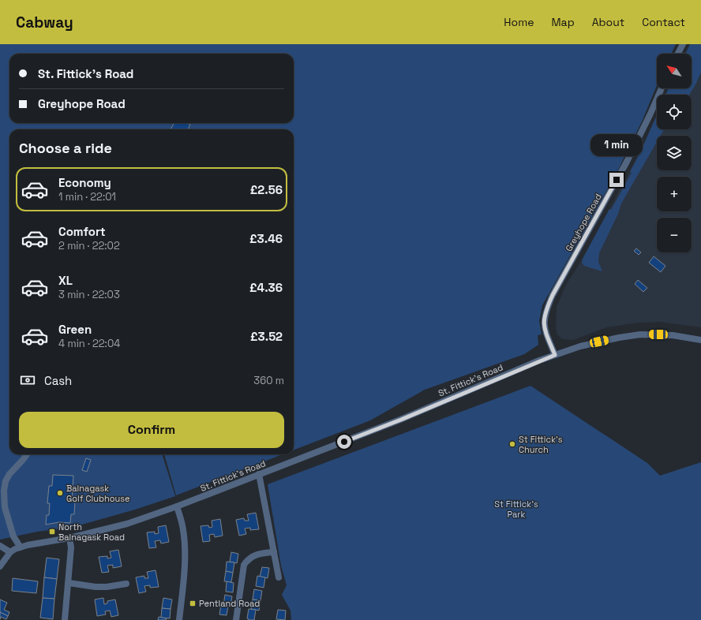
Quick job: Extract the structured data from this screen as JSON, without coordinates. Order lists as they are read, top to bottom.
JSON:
{
  "streets": {
    "street": ["Greyhope Road", "St. Fittick's Road"]
  },
  "crossings": [
    ["Greyhope Road", "St. Fittick's Road"]
  ],
  "parks": ["St Fittick's Park"],
  "places": {
    "other": ["St Fittick's Church", "Balnagask Golf Clubhouse"],
    "transit": ["North Balnagask Road", "Pentland Road"]
  },
  "north": "top left",
  "page": {
    "header": "Cabway",
    "nav": [
      "Home",
      "Map",
      "About",
      "Contact"
    ],
    "map_buttons": ["+", "−"],
    "banner": ["St. Fittick's Road", "Greyhope Road"],
    "heading": "Choose a ride",
    "bubble": "1 min",
    "list": [
      {
        "name": "Economy",
        "note": "1 min · 22:01",
        "value": "£2.56"
      },
      {
        "name": "Comfort",
        "note": "2 min · 22:02",
        "value": "£3.46"
      },
      {
        "name": "XL",
        "note": "3 min · 22:03",
        "value": "£4.36"
      },
      {
        "name": "Green",
        "note": "4 min · 22:04",
        "value": "£3.52"
      }
    ],
    "pay": ["Cash", "360 m"],
    "buttons": "Confirm"
  }
}
